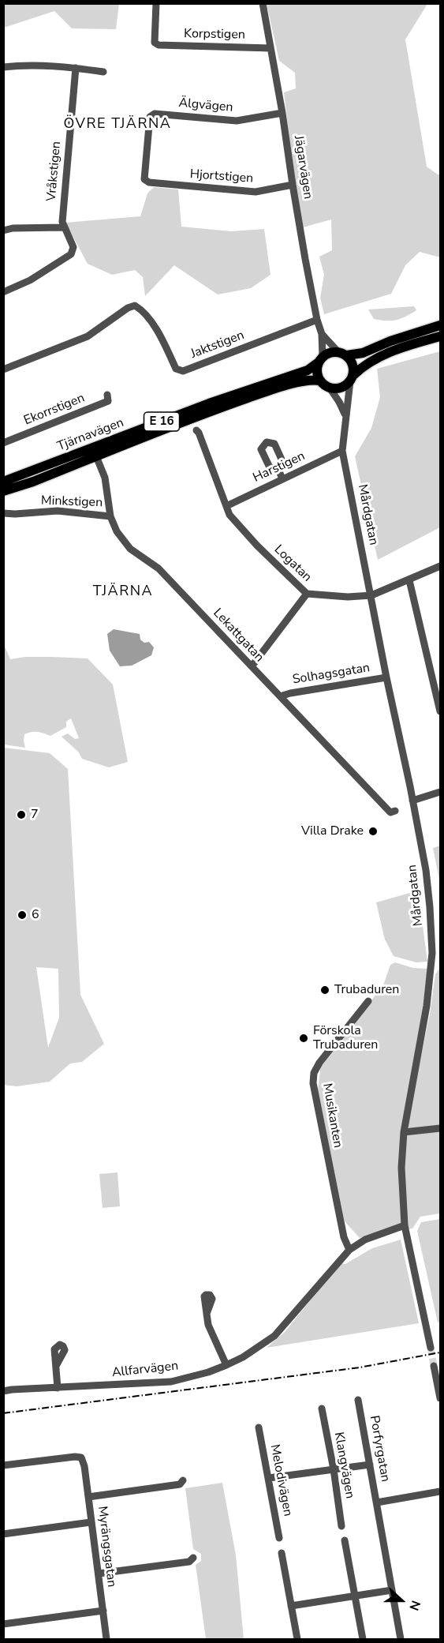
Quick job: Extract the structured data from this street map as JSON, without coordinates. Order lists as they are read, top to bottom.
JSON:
{
  "streets": {
    "highway": ["E 16", "Tjärnavägen"],
    "street": [
      "Korpstigen",
      "Älgvägen",
      "Jägarvägen",
      "Vråkstigen",
      "Hjortstigen",
      "Jaktstigen",
      "Ekorrstigen",
      "Harstigen",
      "Minkstigen",
      "Mårdgatan",
      "Logatan",
      "Lekattgatan",
      "Solhagsgatan",
      "Musikanten",
      "Allfarvägen",
      "Porfyrgatan",
      "Klangvägen",
      "Melodivägen",
      "Myrängsgatan"
    ]
  },
  "crossings": [
    ["Korpstigen", "Jägarvägen"],
    ["Älgvägen", "Jägarvägen"],
    ["Älgvägen", "Hjortstigen"],
    ["Jägarvägen", "Hjortstigen"],
    ["Jägarvägen", "Jaktstigen"],
    ["Jägarvägen", "E 16"],
    ["Jägarvägen", "Tjärnavägen"],
    ["Jägarvägen", "Mårdgatan"],
    ["E 16", "Tjärnavägen"],
    ["E 16", "Mårdgatan"],
    ["Tjärnavägen", "Mårdgatan"],
    ["Tjärnavägen", "Lekattgatan"],
    ["Harstigen", "Mårdgatan"],
    ["Harstigen", "Logatan"],
    ["Minkstigen", "Lekattgatan"],
    ["Mårdgatan", "Logatan"],
    ["Mårdgatan", "Solhagsgatan"],
    ["Mårdgatan", "Allfarvägen"],
    ["Lekattgatan", "Solhagsgatan"],
    ["Musikanten", "Allfarvägen"]
  ],
  "districts": ["ÖVRE TJÄRNA", "TJÄRNA"],
  "places": [
    "7",
    "Villa Drake",
    "6",
    "Trubaduren",
    "Förskola Trubaduren"
  ],
  "north": "right"
}
